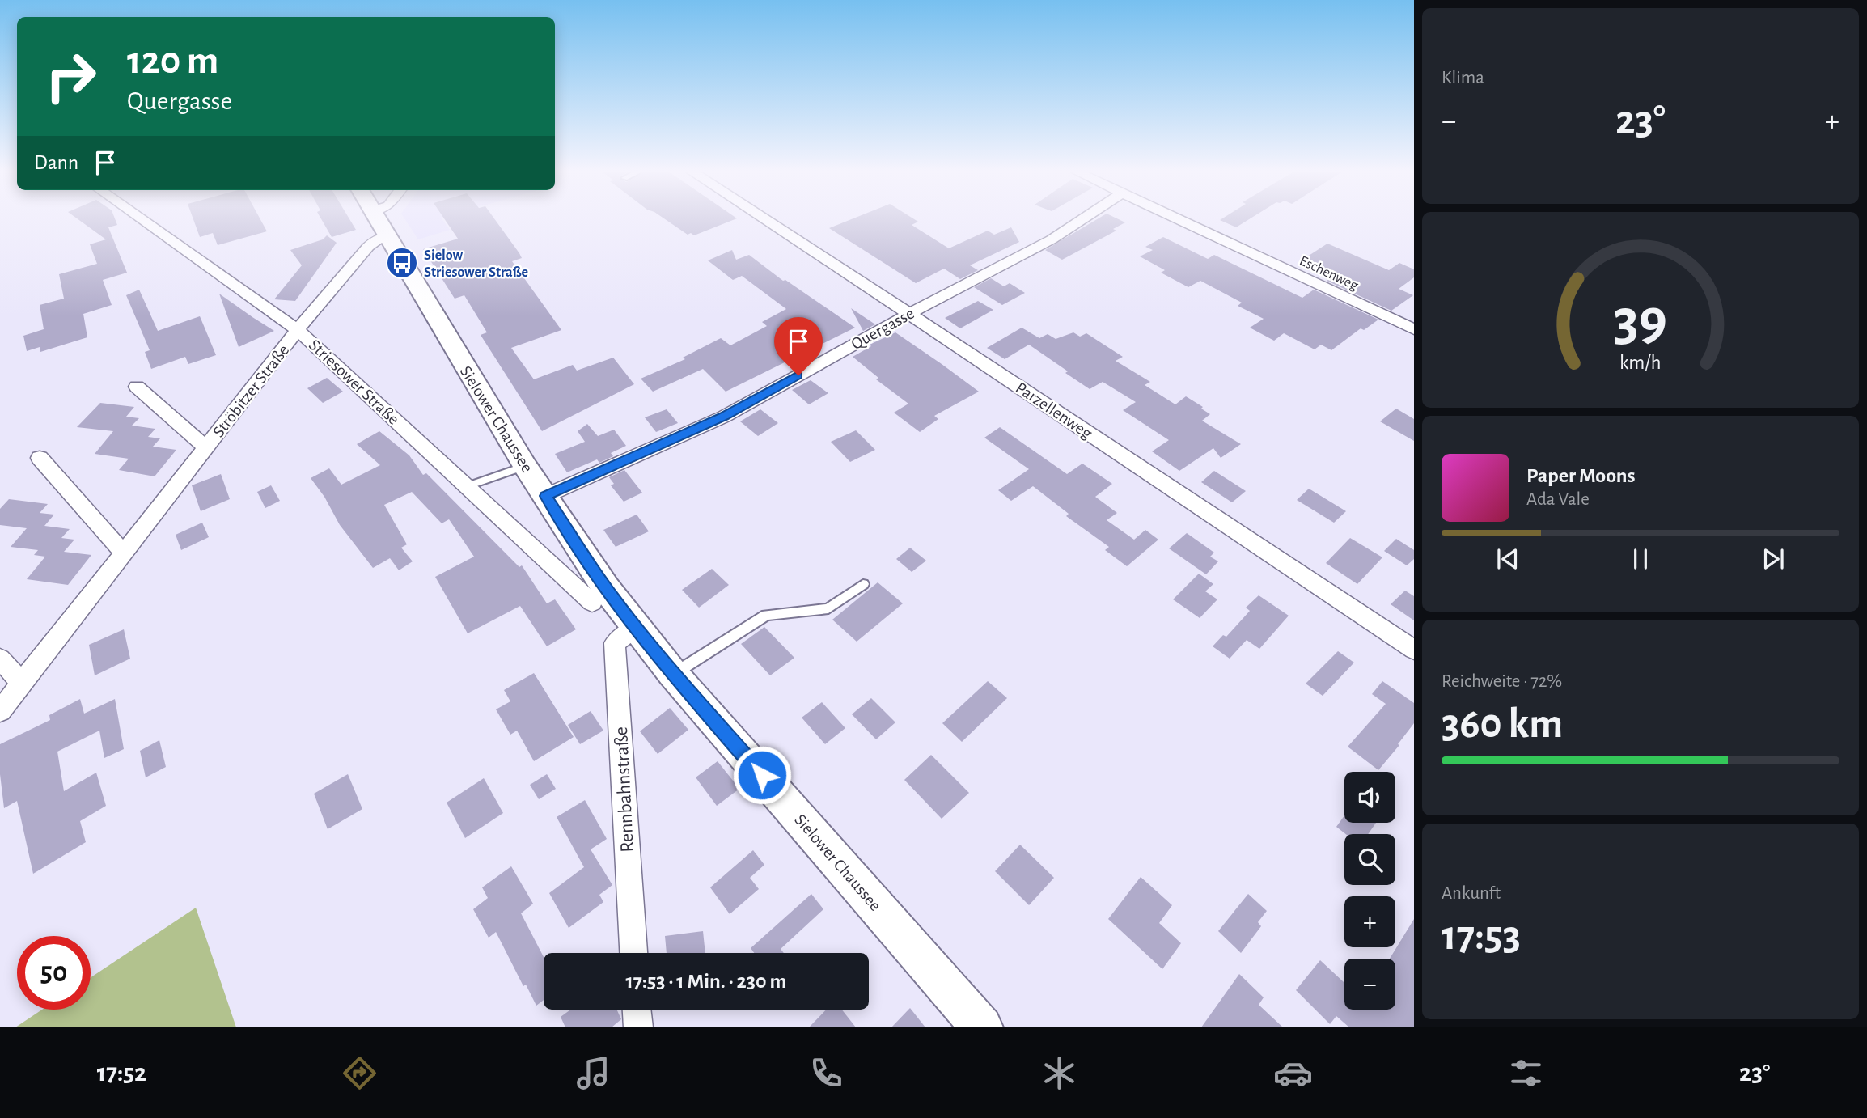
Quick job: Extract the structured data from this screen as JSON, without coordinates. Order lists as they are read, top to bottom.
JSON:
{
  "streets": {
    "main road": ["Sielower Chaussee"],
    "street": [
      "Eschenweg",
      "Quergasse",
      "Striesower Straße",
      "Ströbitzer Straße",
      "Parzellenweg",
      "Rennbahnstraße"
    ]
  },
  "crossings": [
    ["Quergasse", "Parzellenweg"],
    ["Quergasse", "Sielower Chaussee"],
    ["Striesower Straße", "Ströbitzer Straße"],
    ["Ströbitzer Straße", "Sielower Chaussee"],
    ["Sielower Chaussee", "Rennbahnstraße"]
  ],
  "places": {
    "bus stop": ["Sielow Striesower Straße"]
  },
  "page": {
    "tile": [
      "Klima",
      ["Reichweite · 72%", "360 km"],
      ["Ankunft", "17:53"]
    ],
    "turn": ["120 m", "Quergasse"],
    "heat": ["−", "23°", "+"],
    "then": "Dann",
    "song": ["Paper Moons", "Ada Vale"],
    "map_buttons": ["+", "−"],
    "limit": "50",
    "trip": "17:53 · 1 Min. · 230 m",
    "tabs": ["17:52", "23°"],
    "gauge": ["39", "km/h"]
  }
}
